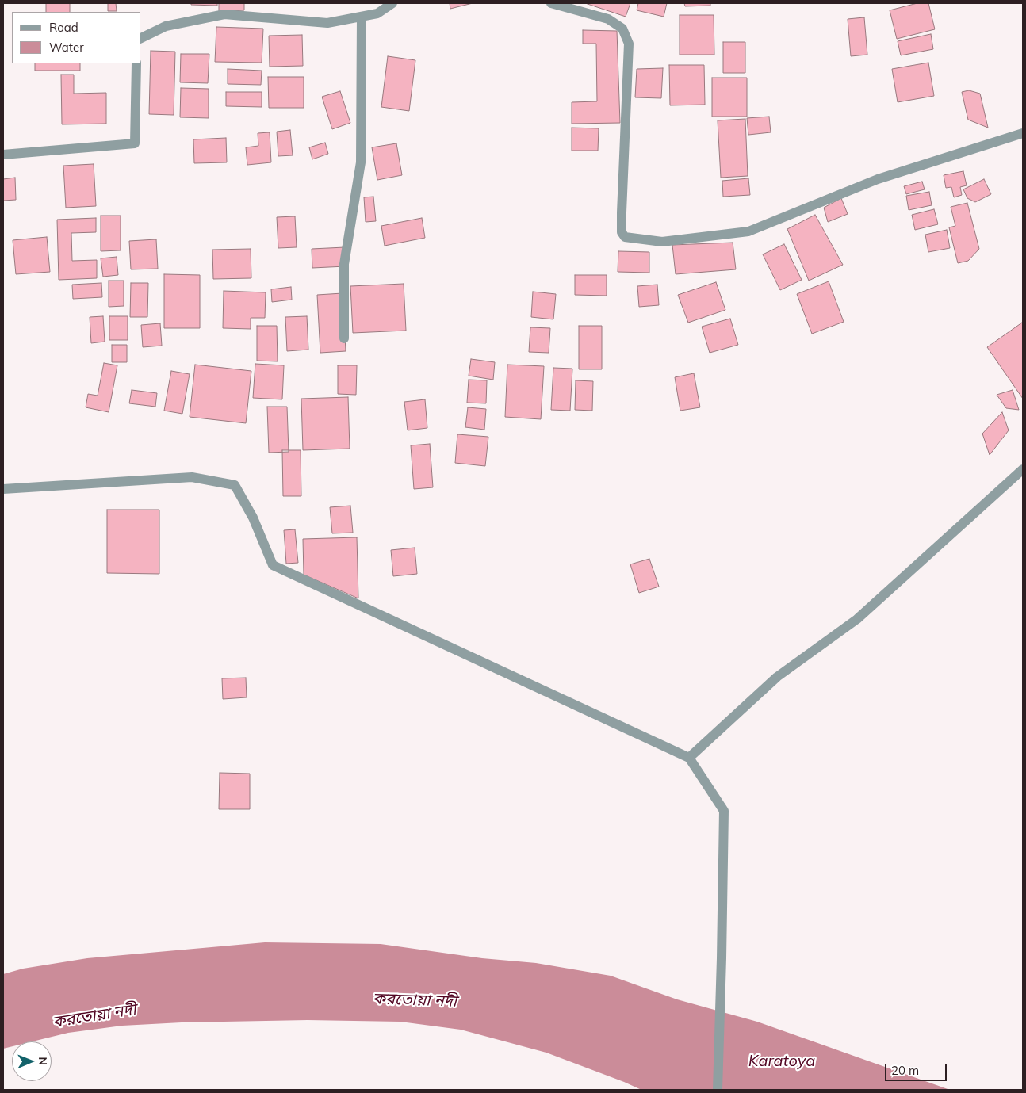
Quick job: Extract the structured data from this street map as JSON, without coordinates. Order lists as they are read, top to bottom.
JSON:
{
  "water": ["করতোয়া নদী", "Karatoya"],
  "legend": ["Road", "Water"],
  "scale_bar": "20 m",
  "north": "right"
}
